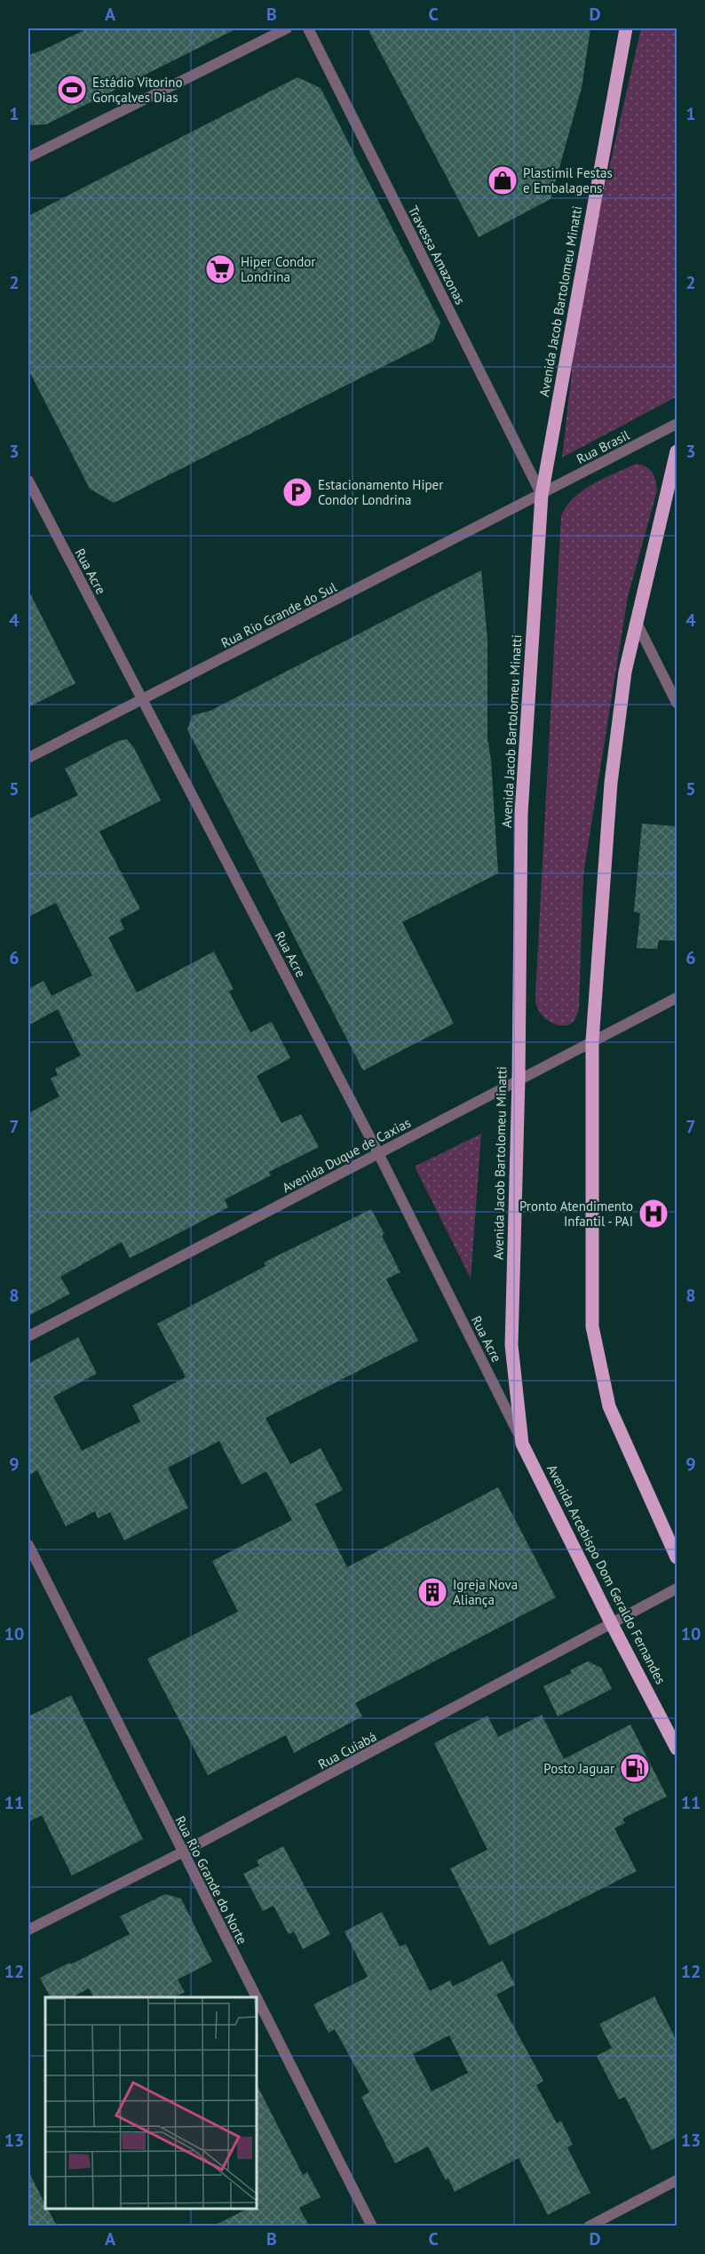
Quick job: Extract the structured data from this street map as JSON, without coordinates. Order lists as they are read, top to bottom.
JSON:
{
  "streets": {
    "main road": ["Avenida Jacob Bartolomeu Minatti", "Avenida Arcebispo Dom Geraldo Fernandes"],
    "street": [
      "Travessa Amazonas",
      "Rua Brasil",
      "Rua Acre",
      "Rua Rio Grande do Sul",
      "Avenida Duque de Caxias",
      "Rua Cuiabá",
      "Rua Rio Grande do Norte"
    ]
  },
  "crossings": [
    ["Travessa Amazonas", "Avenida Jacob Bartolomeu Minatti"],
    ["Travessa Amazonas", "Rua Brasil"],
    ["Travessa Amazonas", "Rua Rio Grande do Sul"],
    ["Avenida Jacob Bartolomeu Minatti", "Rua Brasil"],
    ["Avenida Jacob Bartolomeu Minatti", "Rua Acre"],
    ["Avenida Jacob Bartolomeu Minatti", "Rua Rio Grande do Sul"],
    ["Avenida Jacob Bartolomeu Minatti", "Avenida Duque de Caxias"],
    ["Avenida Jacob Bartolomeu Minatti", "Avenida Arcebispo Dom Geraldo Fernandes"],
    ["Rua Brasil", "Rua Rio Grande do Sul"],
    ["Rua Acre", "Rua Rio Grande do Sul"],
    ["Rua Acre", "Avenida Duque de Caxias"],
    ["Rua Acre", "Avenida Arcebispo Dom Geraldo Fernandes"],
    ["Avenida Arcebispo Dom Geraldo Fernandes", "Rua Cuiabá"],
    ["Rua Cuiabá", "Rua Rio Grande do Norte"]
  ],
  "places": {
    "sports": ["Estádio Vitorino Gonçalves Dias"],
    "shop": ["Plastimil Festas e Embalagens"],
    "supermarket": ["Hiper Condor Londrina"],
    "parking": ["Estacionamento Hiper Condor Londrina"],
    "hospital": ["Pronto Atendimento Infantil - PAI"],
    "building": ["Igreja Nova Aliança"],
    "fuel station": ["Posto Jaguar"]
  },
  "grid": {
    "columns": [
      "A",
      "B",
      "C",
      "D"
    ],
    "rows": [
      "1",
      "2",
      "3",
      "4",
      "5",
      "6",
      "7",
      "8",
      "9",
      "10",
      "11",
      "12",
      "13"
    ]
  }
}
